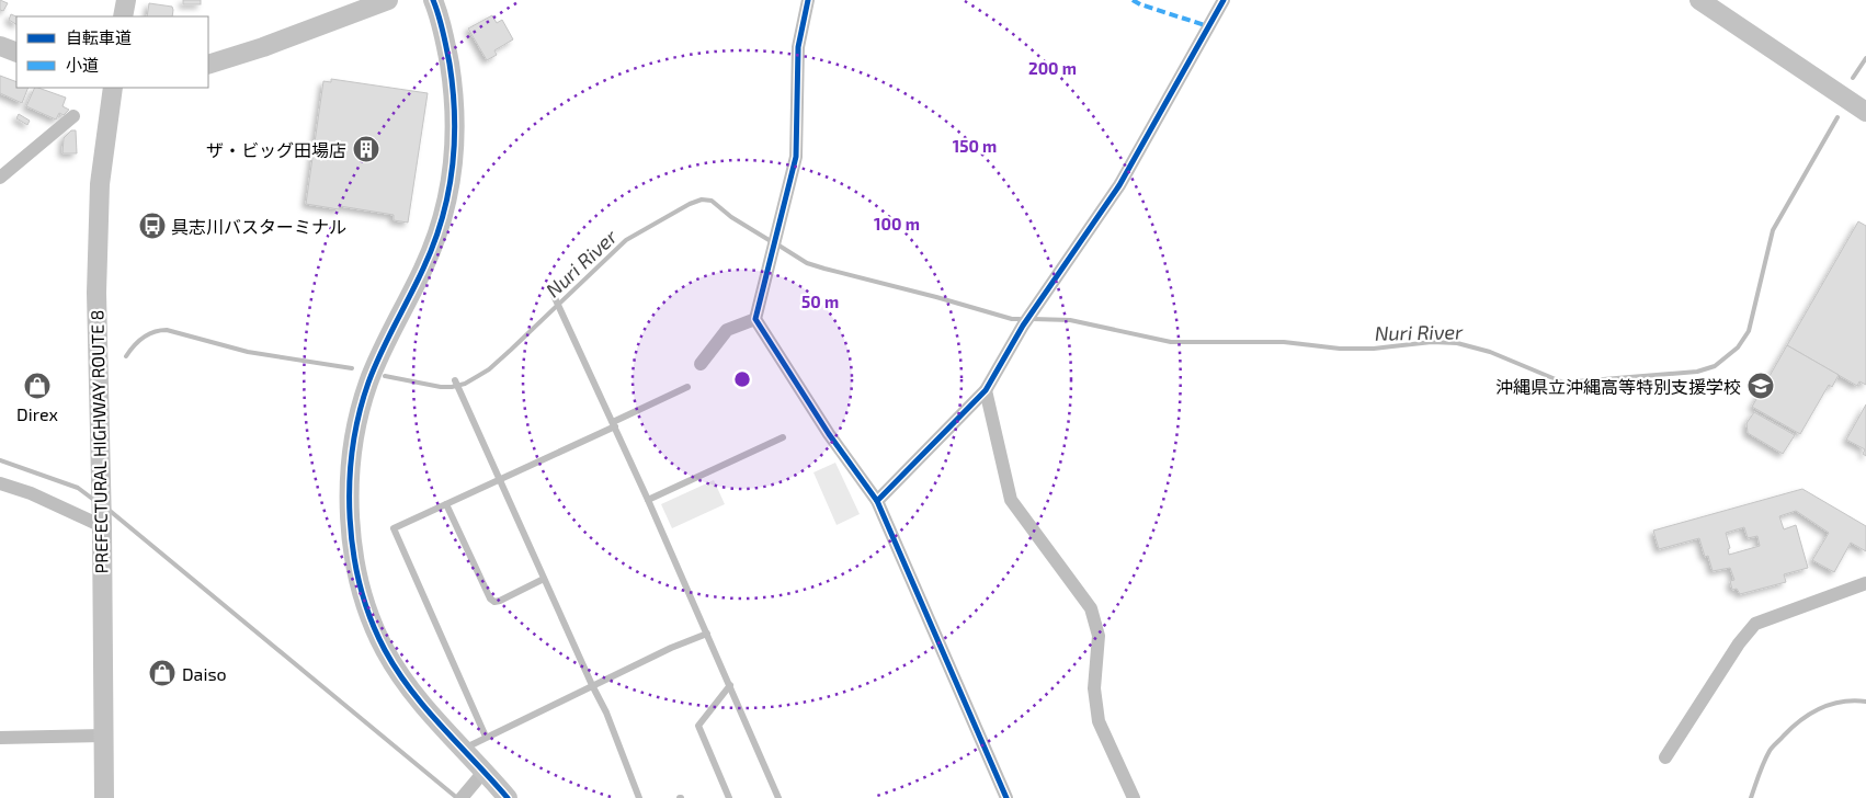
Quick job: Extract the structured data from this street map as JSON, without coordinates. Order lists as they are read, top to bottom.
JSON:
{
  "streets": {
    "main road": ["PREFECTURAL HIGHWAY ROUTE 8"]
  },
  "water": ["Nuri River"],
  "places": {
    "building": ["ザ・ビッグ田場店"],
    "bus stop": ["具志川バスターミナル"],
    "shop": ["Direx", "Daiso"],
    "school or university": ["沖縄県立沖縄高等特別支援学校"]
  },
  "legend": ["自転車道", "小道"],
  "rings": [
    "200 m",
    "150 m",
    "100 m",
    "50 m"
  ]
}
